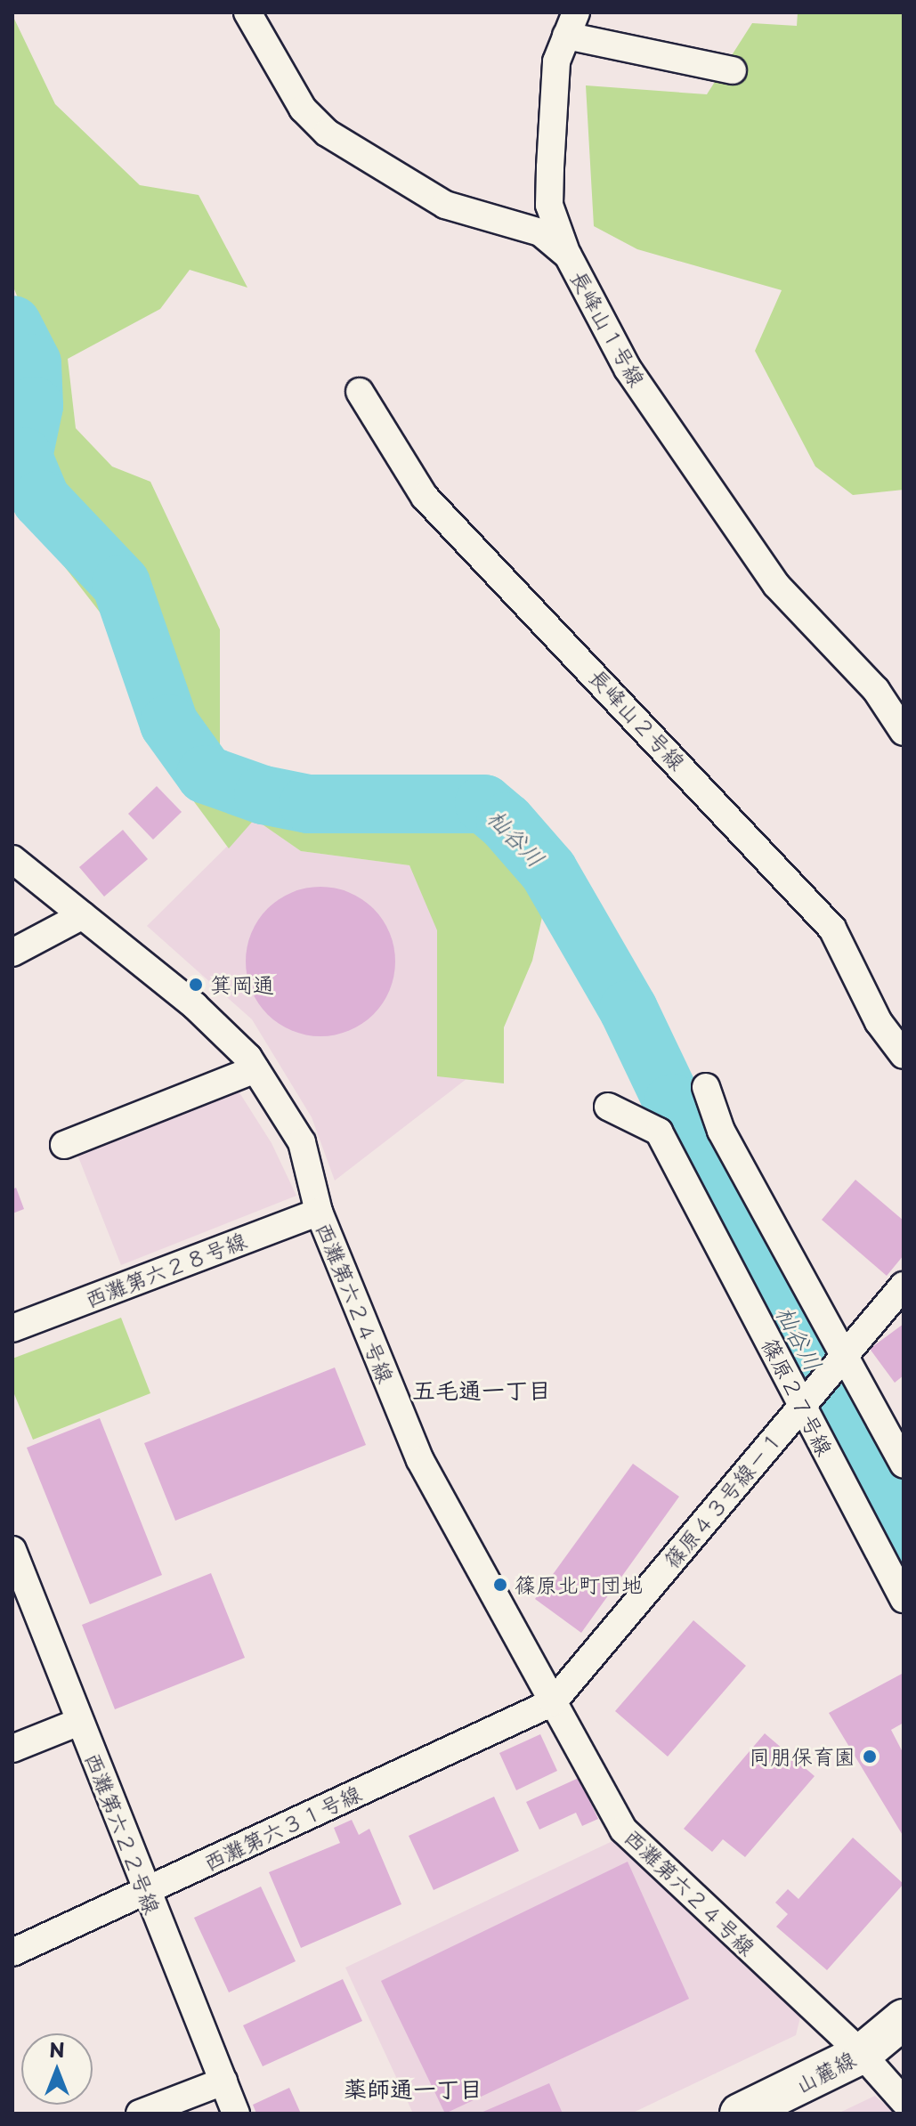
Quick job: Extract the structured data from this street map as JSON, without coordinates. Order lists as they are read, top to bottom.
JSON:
{
  "streets": {
    "main road": ["山麓線"],
    "street": [
      "長峰山１号線",
      "長峰山２号線",
      "西灘第六２８号線",
      "西灘第六２４号線",
      "篠原２７号線",
      "篠原４３号線－１",
      "西灘第六３１号線",
      "西灘第六２２号線"
    ]
  },
  "crossings": [
    ["西灘第六２８号線", "西灘第六２４号線"],
    ["西灘第六２４号線", "篠原４３号線－１"],
    ["西灘第六２４号線", "西灘第六３１号線"],
    ["西灘第六２４号線", "山麓線"],
    ["篠原２７号線", "篠原４３号線－１"],
    ["篠原４３号線－１", "西灘第六３１号線"],
    ["西灘第六３１号線", "西灘第六２２号線"]
  ],
  "districts": ["五毛通一丁目", "薬師通一丁目"],
  "water": ["杣谷川"],
  "places": ["箕岡通", "篠原北町団地", "同朋保育園"],
  "north": "top"
}
